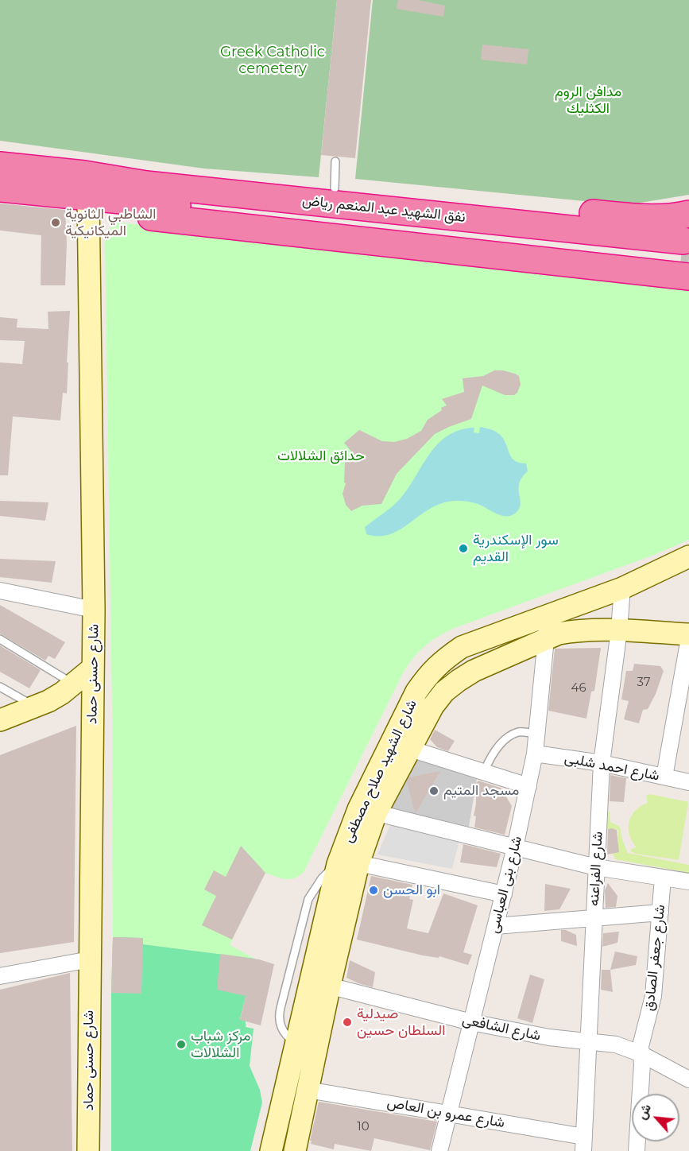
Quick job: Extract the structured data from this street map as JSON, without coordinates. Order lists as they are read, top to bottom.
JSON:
{
  "streets": {
    "highway": ["نفق الشهيد عبد المنعم رياض"],
    "main road": ["شارع حسنى حماد", "شارع الشهيد صلاح مصطفى"],
    "street": [
      "شارع احمد شلبى",
      "شارع الفراعنه",
      "شارع بنى العباسى",
      "شارع جعفر الصادق",
      "شارع الشافعى",
      "شارع عمرو بن العاص"
    ]
  },
  "crossings": [
    ["نفق الشهيد عبد المنعم رياض", "شارع حسنى حماد"],
    ["شارع احمد شلبى", "شارع الفراعنه"],
    ["شارع احمد شلبى", "شارع بنى العباسى"],
    ["شارع الشهيد صلاح مصطفى", "شارع الفراعنه"],
    ["شارع الشهيد صلاح مصطفى", "شارع بنى العباسى"],
    ["شارع الشهيد صلاح مصطفى", "شارع الشافعى"],
    ["شارع الشهيد صلاح مصطفى", "شارع عمرو بن العاص"],
    ["شارع الفراعنه", "شارع الشافعى"],
    ["شارع الفراعنه", "شارع عمرو بن العاص"],
    ["شارع بنى العباسى", "شارع الشافعى"],
    ["شارع بنى العباسى", "شارع عمرو بن العاص"],
    ["شارع جعفر الصادق", "شارع الشافعى"]
  ],
  "parks": ["Greek Catholic cemetery", "مدافن الروم الكثليك", "حدائق الشلالات"],
  "places": [
    "الشاطبي الثانوية الميكانيكية",
    "سور الإسكندرية القديم",
    "مسجد المتيم",
    "ابو الحسن",
    "صيدلية السلطان حسين",
    "مركز شباب الشلالات"
  ],
  "house_numbers": ["37", "46", "10"],
  "north": "top left"
}
